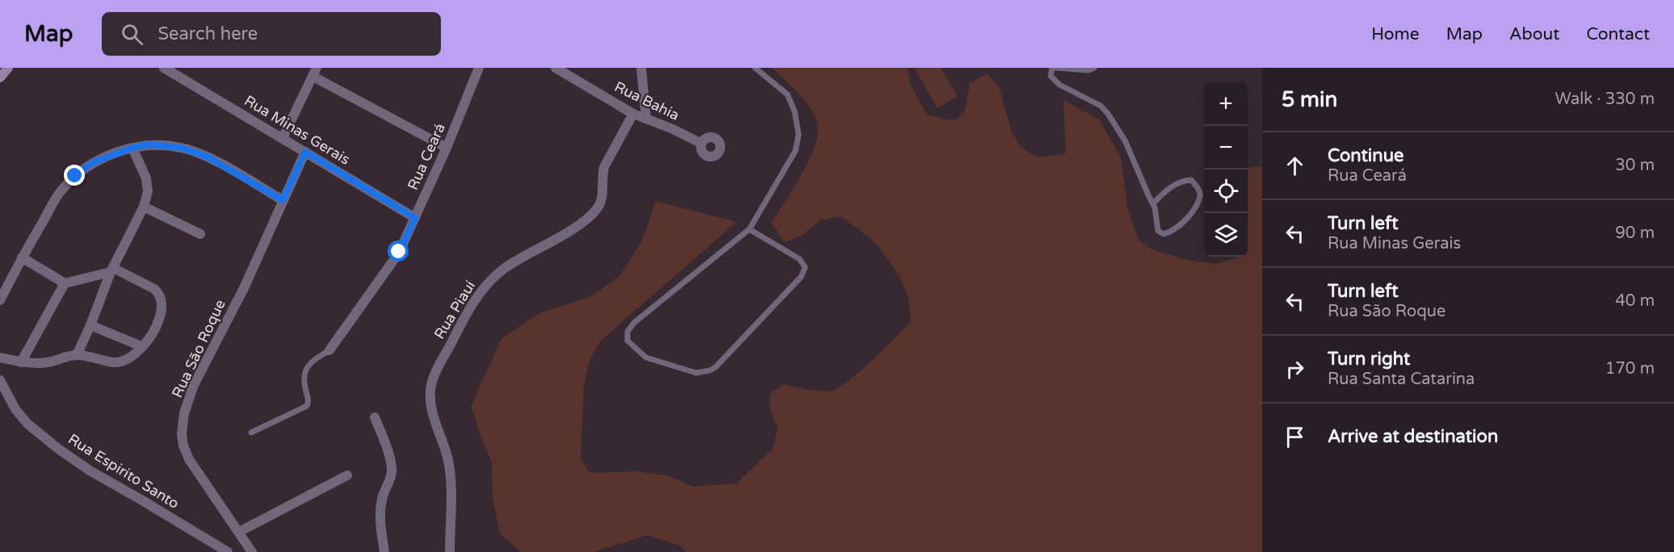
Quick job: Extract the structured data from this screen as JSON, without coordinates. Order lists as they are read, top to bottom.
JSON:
{
  "streets": {
    "street": [
      "Rua Bahia",
      "Rua Minas Gerais",
      "Rua Ceará",
      "Rua Piauí",
      "Rua São Roque",
      "Rua Espirito Santo"
    ]
  },
  "crossings": [
    ["Rua Bahia", "Rua Piauí"],
    ["Rua Minas Gerais", "Rua Ceará"],
    ["Rua Minas Gerais", "Rua São Roque"]
  ],
  "page": {
    "header": "Map",
    "search": "Search here",
    "nav": [
      "Home",
      "Map",
      "About",
      "Contact"
    ],
    "heading": ["5 min", "Walk · 330 m"],
    "map_buttons": ["+", "−"],
    "list": [
      ["Continue", "Rua Ceará", "30 m"],
      ["Turn left", "Rua Minas Gerais", "90 m"],
      ["Turn left", "Rua São Roque", "40 m"],
      ["Turn right", "Rua Santa Catarina", "170 m"],
      "Arrive at destination"
    ]
  }
}
